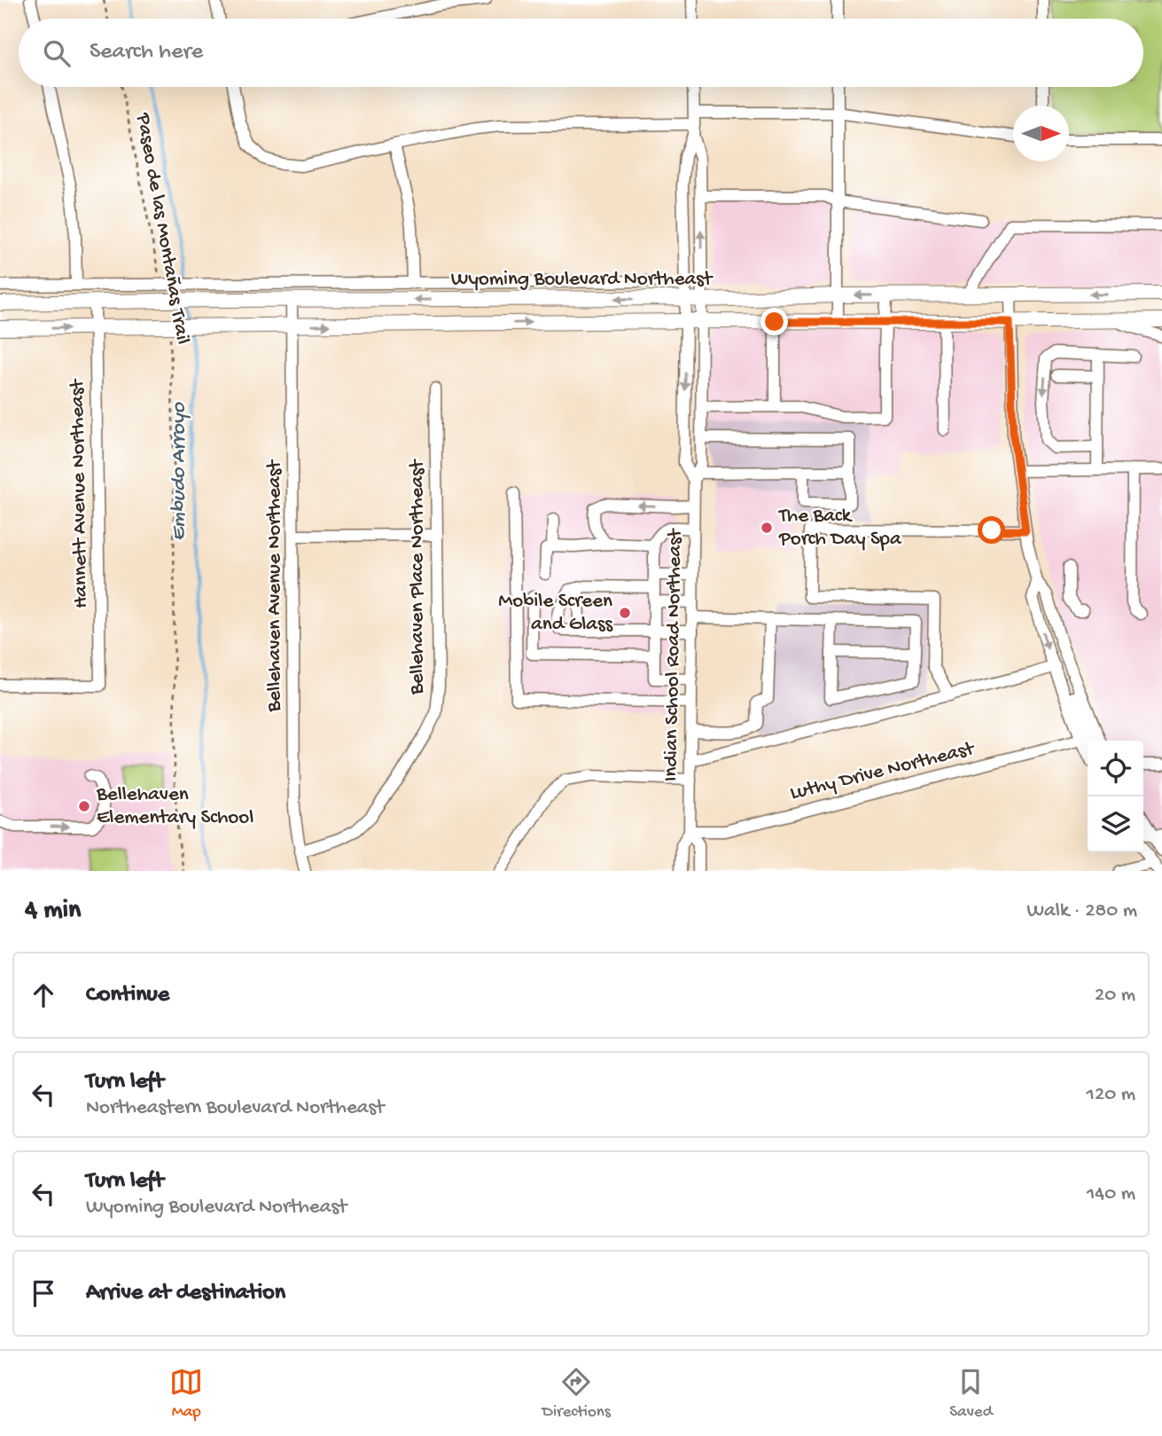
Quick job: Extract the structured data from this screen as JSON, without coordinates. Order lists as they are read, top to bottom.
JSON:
{
  "streets": {
    "main road": ["Wyoming Boulevard Northeast"],
    "street": [
      "Hannett Avenue Northeast",
      "Bellehaven Place Northeast",
      "Bellehaven Avenue Northeast",
      "Indian School Road Northeast",
      "Luthy Drive Northeast"
    ],
    "path": ["Paseo de las Montañas Trail"]
  },
  "crossings": [
    ["Paseo de las Montañas Trail", "Wyoming Boulevard Northeast"],
    ["Wyoming Boulevard Northeast", "Hannett Avenue Northeast"],
    ["Wyoming Boulevard Northeast", "Bellehaven Avenue Northeast"],
    ["Wyoming Boulevard Northeast", "Indian School Road Northeast"],
    ["Bellehaven Place Northeast", "Bellehaven Avenue Northeast"],
    ["Indian School Road Northeast", "Luthy Drive Northeast"]
  ],
  "water": ["Embudo Arroyo"],
  "places": ["The Back Porch Day Spa", "Mobile Screen and Glass", "Bellehaven Elementary School"],
  "north": "right",
  "page": {
    "search": "Search here",
    "heading": ["4 min", "Walk · 280 m"],
    "list": [
      ["Continue", "20 m"],
      ["Turn left", "Northeastern Boulevard Northeast", "120 m"],
      ["Turn left", "Wyoming Boulevard Northeast", "140 m"],
      "Arrive at destination"
    ],
    "nav": ["Map", "Directions", "Saved"]
  }
}
